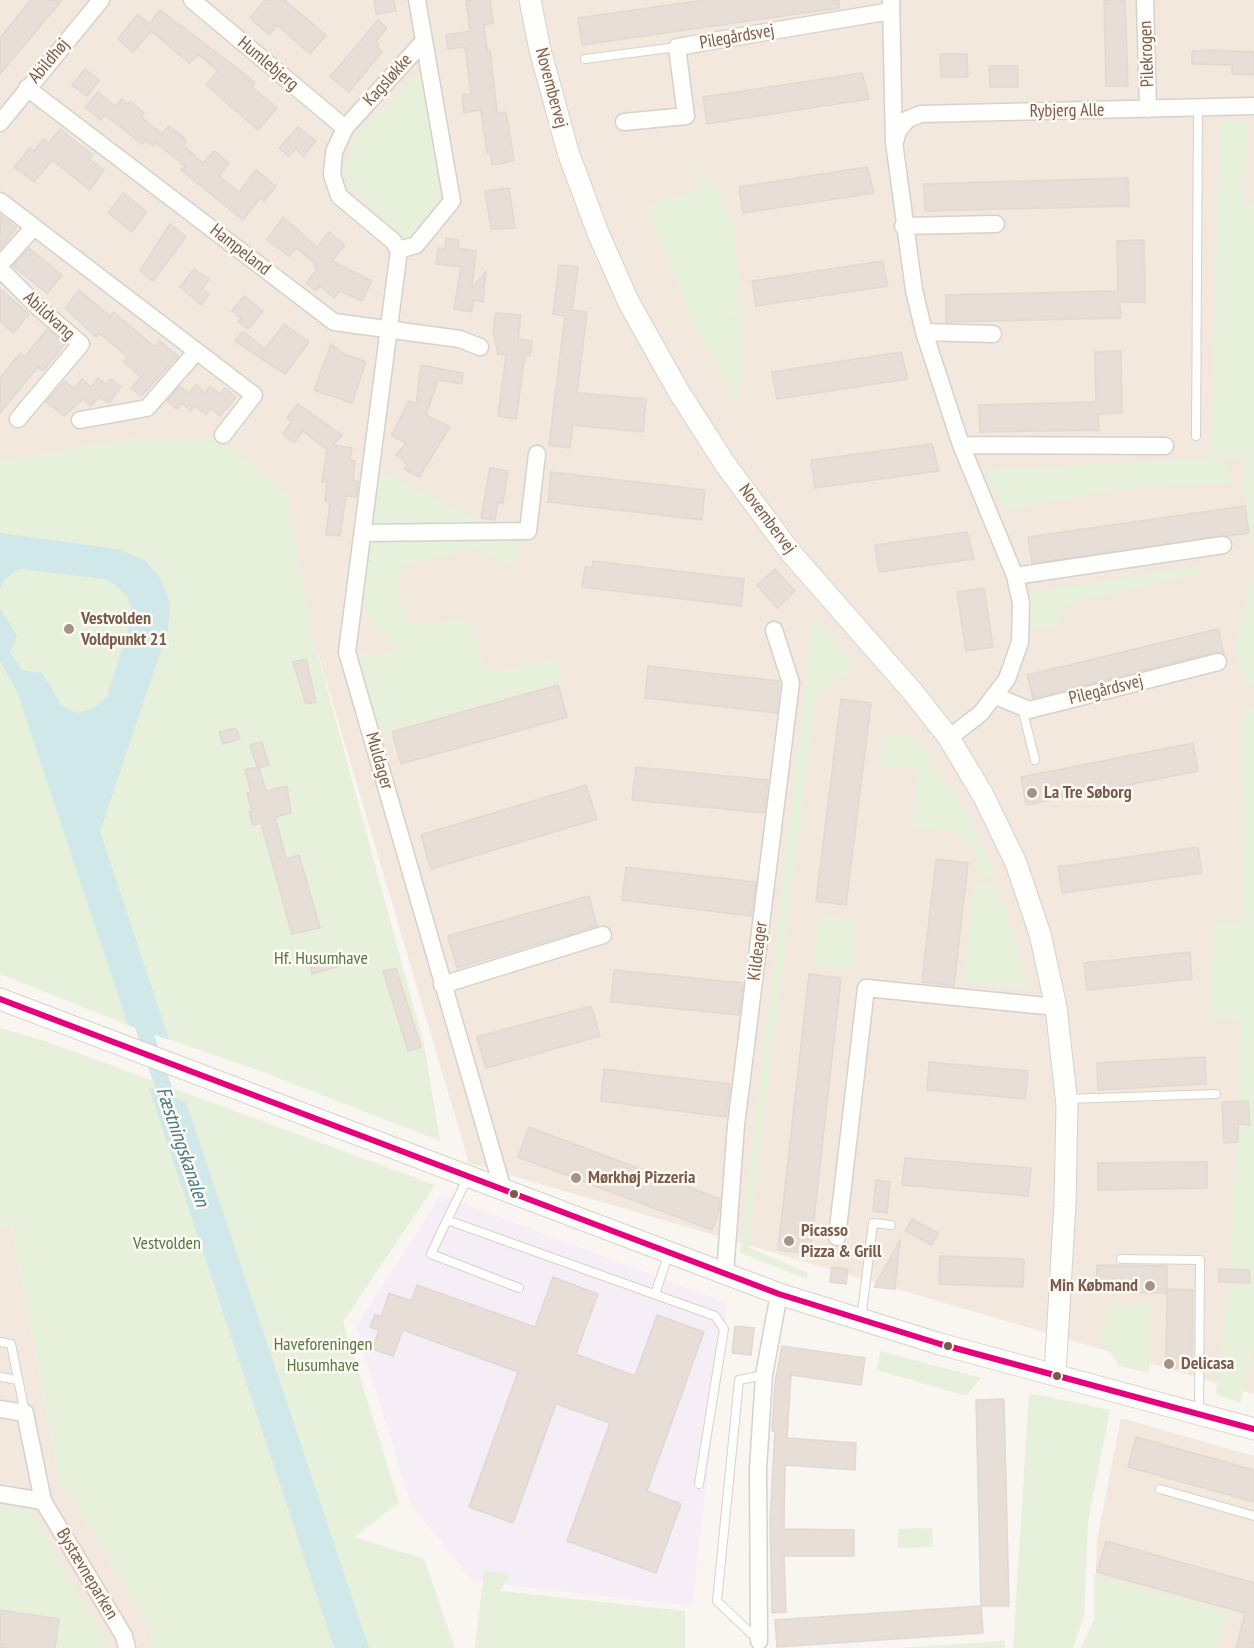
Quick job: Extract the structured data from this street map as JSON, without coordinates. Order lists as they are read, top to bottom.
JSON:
{
  "streets": {
    "street": [
      "Pilegårdsvej",
      "Pilekrogen",
      "Abildhøj",
      "Humlebjerg",
      "Kagsløkke",
      "Novembervej",
      "Rybjerg Alle",
      "Hampeland",
      "Abildvang",
      "Muldager",
      "Kildeager",
      "Bystævneparken"
    ]
  },
  "crossings": [
    ["Pilegårdsvej", "Novembervej"],
    ["Pilegårdsvej", "Rybjerg Alle"],
    ["Pilekrogen", "Rybjerg Alle"],
    ["Abildhøj", "Hampeland"],
    ["Humlebjerg", "Kagsløkke"],
    ["Hampeland", "Muldager"]
  ],
  "water": ["Fæstningskanalen"],
  "parks": ["Hf. Husumhave", "Vestvolden", "Haveforeningen Husumhave"],
  "places": [
    "Vestvolden Voldpunkt 21",
    "La Tre Søborg",
    "Mørkhøj Pizzeria",
    "Picasso Pizza & Grill",
    "Min Købmand",
    "Delicasa"
  ]
}
